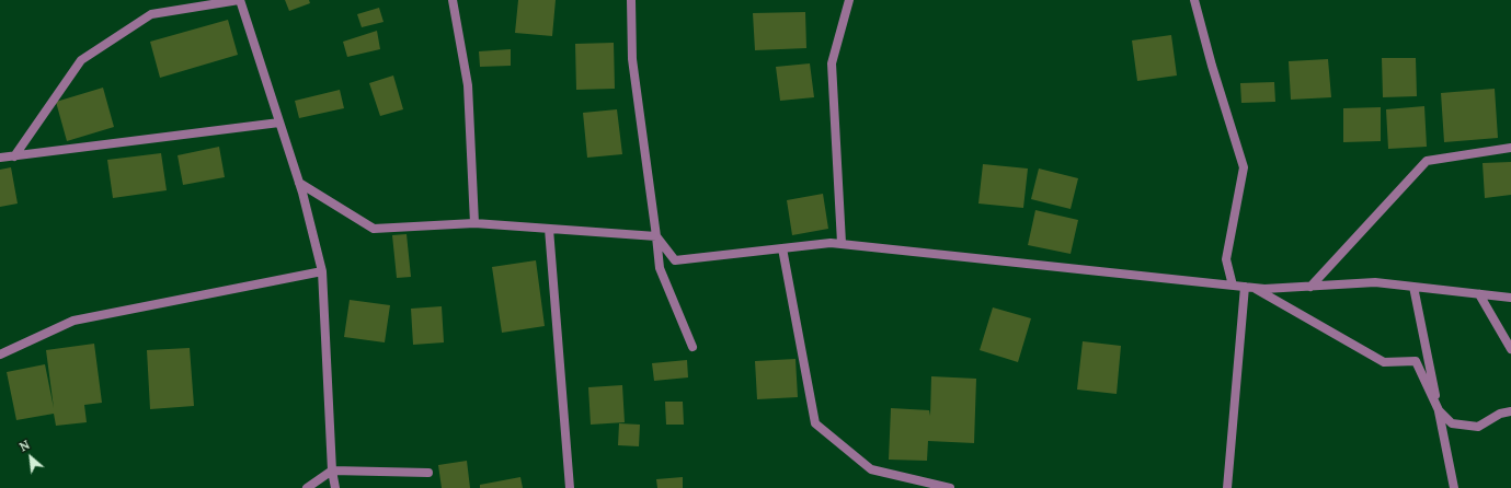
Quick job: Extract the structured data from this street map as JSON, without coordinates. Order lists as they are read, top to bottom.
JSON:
{
  "north": "top left"
}
